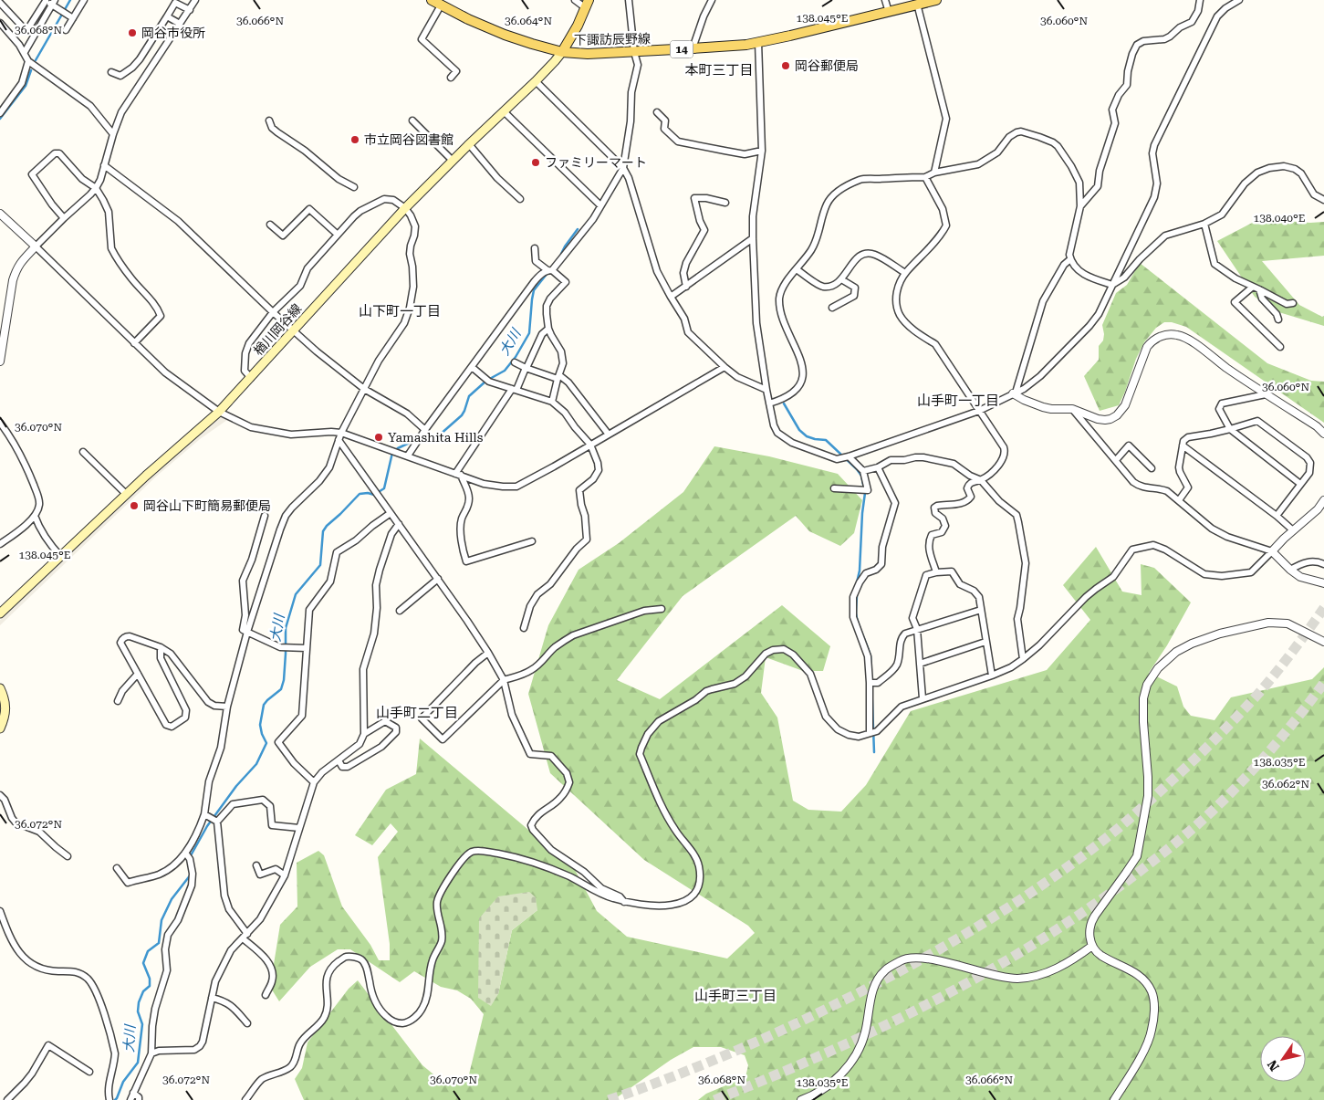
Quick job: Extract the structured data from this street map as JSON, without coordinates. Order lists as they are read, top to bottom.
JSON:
{
  "streets": {
    "main road": ["下諏訪辰野線", "14", "楢川岡谷線"]
  },
  "crossings": [
    ["下諏訪辰野線", "楢川岡谷線"]
  ],
  "districts": [
    "本町三丁目",
    "山下町一丁目",
    "山手町一丁目",
    "山手町二丁目",
    "山手町三丁目"
  ],
  "water": ["大川"],
  "places": [
    "岡谷市役所",
    "岡谷郵便局",
    "市立岡谷図書館",
    "ファミリーマート",
    "Yamashita Hills",
    "岡谷山下町簡易郵便局"
  ],
  "north": "bottom left",
  "coordinates": [
    "138.045°E",
    "36.066°N",
    "36.064°N",
    "36.060°N",
    "36.068°N",
    "138.040°E",
    "36.070°N",
    "138.035°E",
    "36.062°N",
    "36.072°N"
  ]
}
